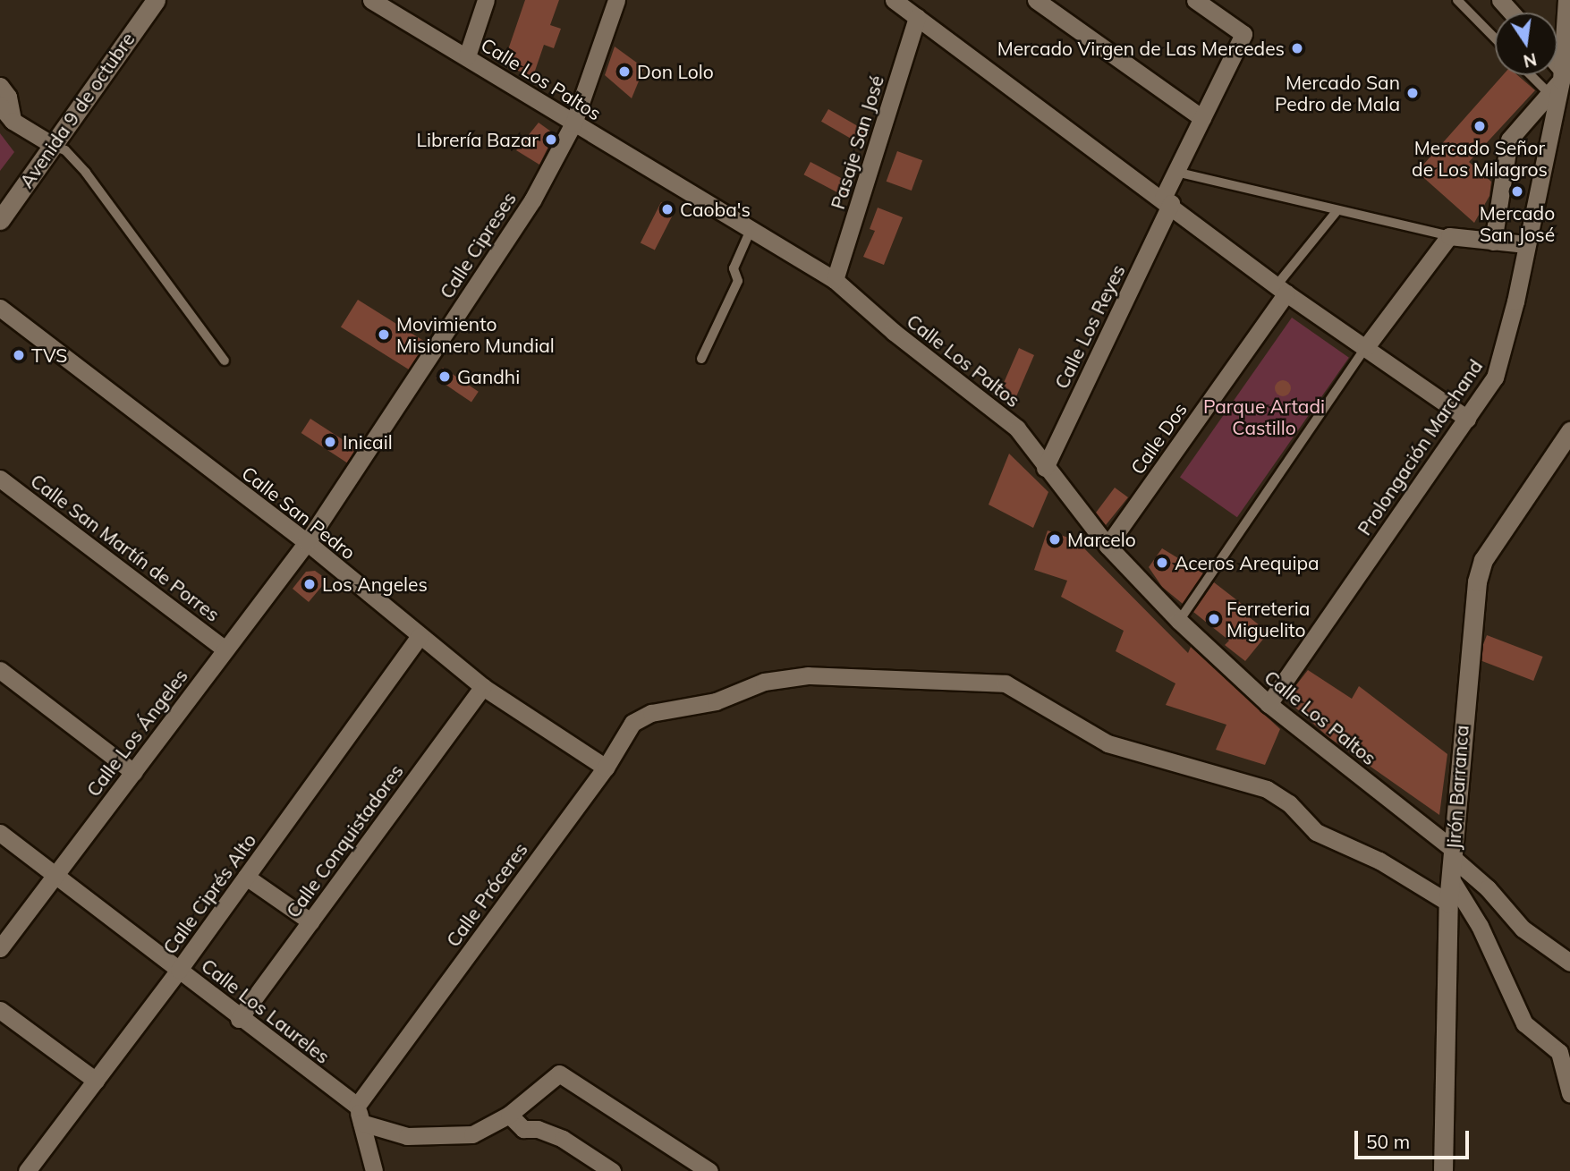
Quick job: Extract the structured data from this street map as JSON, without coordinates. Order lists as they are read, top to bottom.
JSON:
{
  "streets": {
    "street": [
      "Calle Los Paltos",
      "Avenida 9 de octubre",
      "Pasaje San José",
      "Calle Cipreses",
      "Calle Los Reyes",
      "Calle Dos",
      "Prolongación Marchand",
      "Calle San Pedro",
      "Calle San Martín de Porres",
      "Calle Los Ángeles",
      "Jirón Barranca",
      "Calle Conquistadores",
      "Calle Ciprés Alto",
      "Calle Próceres",
      "Calle Los Laureles"
    ]
  },
  "crossings": [
    ["Calle Los Paltos", "Pasaje San José"],
    ["Calle Los Paltos", "Calle Cipreses"],
    ["Calle Los Paltos", "Calle Los Reyes"],
    ["Calle Los Paltos", "Calle Dos"],
    ["Calle Los Paltos", "Prolongación Marchand"],
    ["Calle Los Paltos", "Jirón Barranca"],
    ["Calle Cipreses", "Calle San Pedro"],
    ["Calle Cipreses", "Calle Los Ángeles"],
    ["Calle San Pedro", "Calle Los Ángeles"],
    ["Calle San Pedro", "Calle Conquistadores"],
    ["Calle San Pedro", "Calle Ciprés Alto"],
    ["Calle San Pedro", "Calle Próceres"],
    ["Calle San Martín de Porres", "Calle Los Ángeles"],
    ["Calle Los Ángeles", "Calle Los Laureles"],
    ["Jirón Barranca", "Calle Próceres"],
    ["Calle Conquistadores", "Calle Los Laureles"],
    ["Calle Ciprés Alto", "Calle Los Laureles"],
    ["Calle Próceres", "Calle Los Laureles"]
  ],
  "parks": ["Parque Artadi Castillo"],
  "places": [
    "Mercado Virgen de Las Mercedes",
    "Don Lolo",
    "Mercado San Pedro de Mala",
    "Mercado Señor de Los Milagros",
    "Librería Bazar",
    "Mercado San José",
    "Caoba's",
    "Movimiento Misionero Mundial",
    "TVS",
    "Gandhi",
    "Inicail",
    "Marcelo",
    "Aceros Arequipa",
    "Los Angeles",
    "Ferreteria Miguelito"
  ],
  "scale_bar": "50 m",
  "north": "bottom"
}
